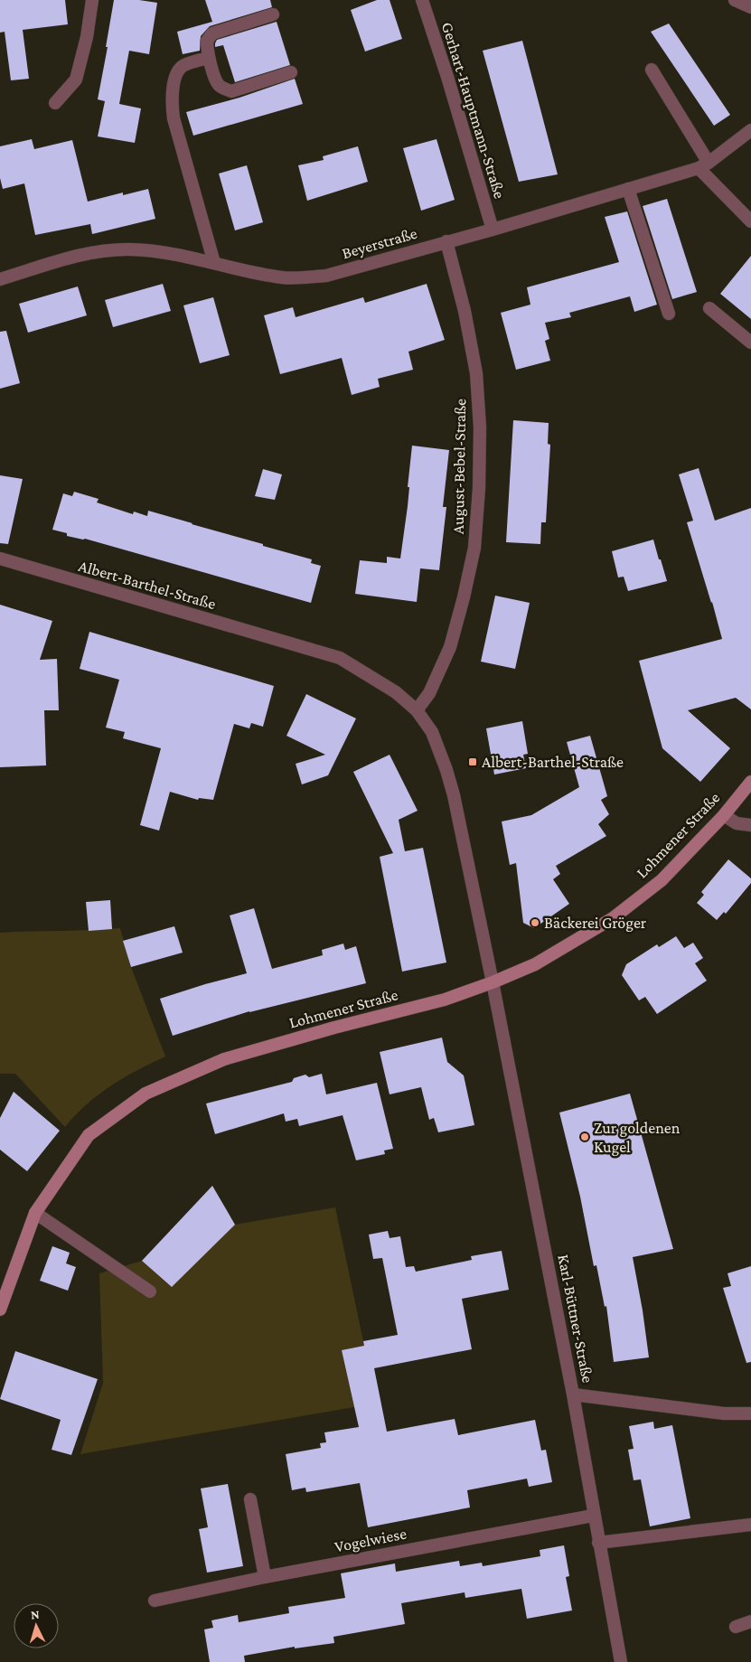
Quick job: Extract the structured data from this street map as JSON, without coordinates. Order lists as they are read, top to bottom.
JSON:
{
  "streets": {
    "main road": ["Lohmener Straße"],
    "street": [
      "Gerhart-Hauptmann-Straße",
      "Beyerstraße",
      "August-Bebel-Straße",
      "Albert-Barthel-Straße",
      "Karl-Büttner-Straße",
      "Vogelwiese"
    ]
  },
  "crossings": [
    ["Gerhart-Hauptmann-Straße", "Beyerstraße"],
    ["Beyerstraße", "August-Bebel-Straße"],
    ["August-Bebel-Straße", "Albert-Barthel-Straße"],
    ["Albert-Barthel-Straße", "Lohmener Straße"],
    ["Albert-Barthel-Straße", "Karl-Büttner-Straße"],
    ["Lohmener Straße", "Karl-Büttner-Straße"],
    ["Karl-Büttner-Straße", "Vogelwiese"]
  ],
  "places": {
    "transit": ["Albert-Barthel-Straße"],
    "other": ["Bäckerei Gröger", "Zur goldenen Kugel"]
  },
  "north": "top"
}
